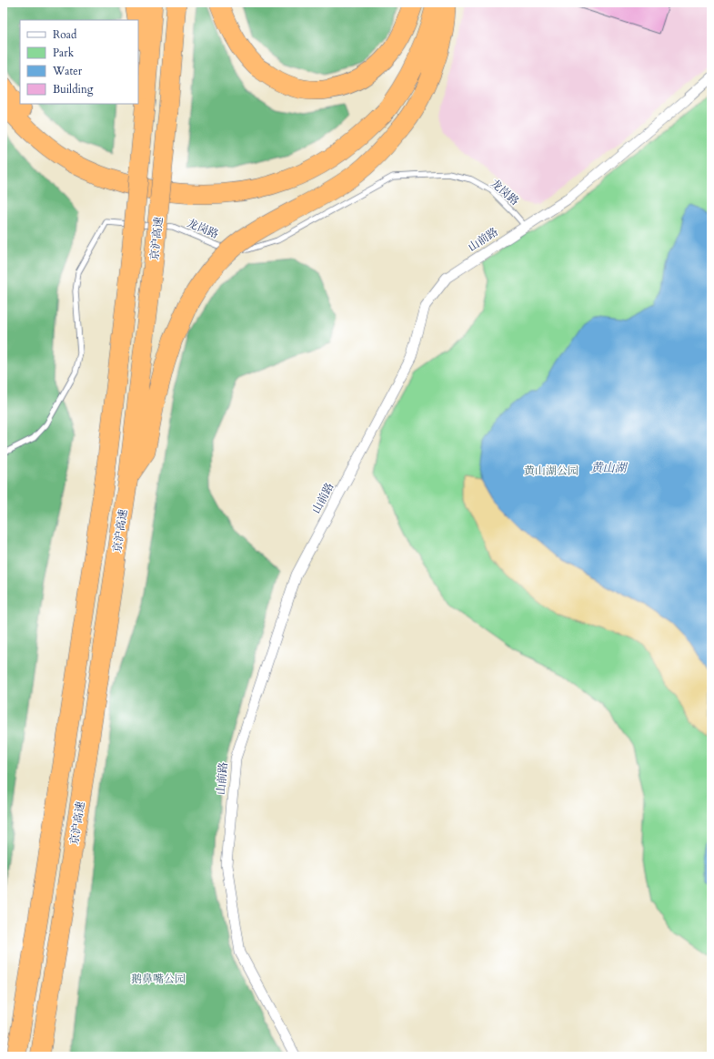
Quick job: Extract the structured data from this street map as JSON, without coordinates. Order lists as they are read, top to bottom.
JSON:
{
  "streets": {
    "highway": ["京沪高速"],
    "street": ["山前路"],
    "lane": ["龙岗路"]
  },
  "crossings": [
    ["龙岗路", "山前路"]
  ],
  "water": ["黄山湖"],
  "parks": ["黄山湖公园", "鹅鼻嘴公园"],
  "legend": [
    "Road",
    "Park",
    "Water",
    "Building"
  ]
}
